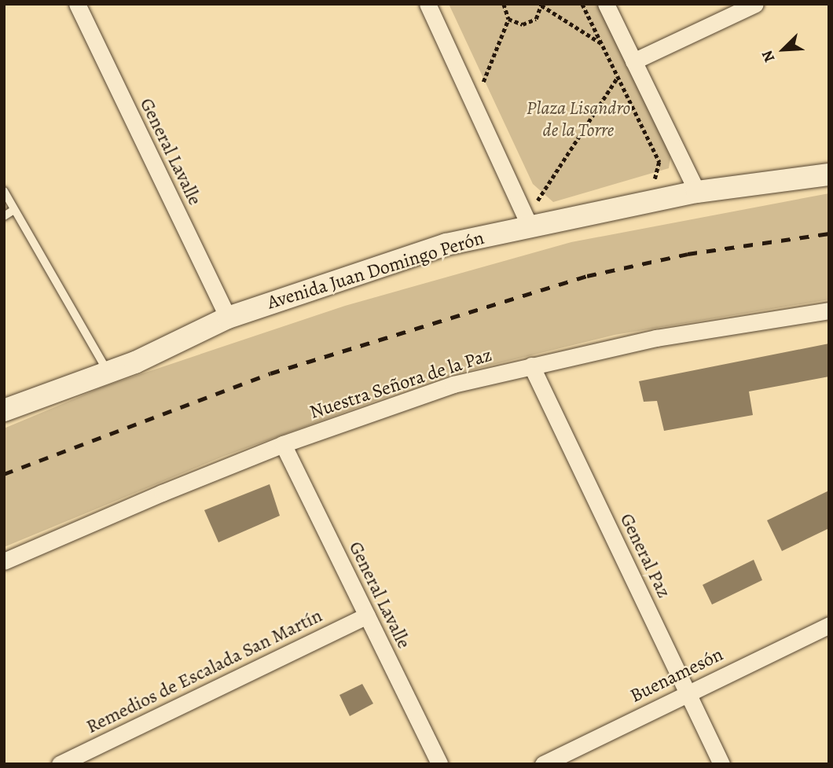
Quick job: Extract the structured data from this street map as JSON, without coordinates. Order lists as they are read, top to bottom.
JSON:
{
  "streets": {
    "street": [
      "General Lavalle",
      "Avenida Juan Domingo Perón",
      "Nuestra Señora de la Paz",
      "General Paz",
      "Remedios de Escalada San Martín",
      "Buenamesón"
    ]
  },
  "crossings": [
    ["General Lavalle", "Avenida Juan Domingo Perón"],
    ["General Lavalle", "Nuestra Señora de la Paz"],
    ["General Lavalle", "Remedios de Escalada San Martín"],
    ["Nuestra Señora de la Paz", "General Paz"],
    ["General Paz", "Buenamesón"]
  ],
  "parks": ["Plaza Lisandro de la Torre"],
  "north": "bottom left"
}
